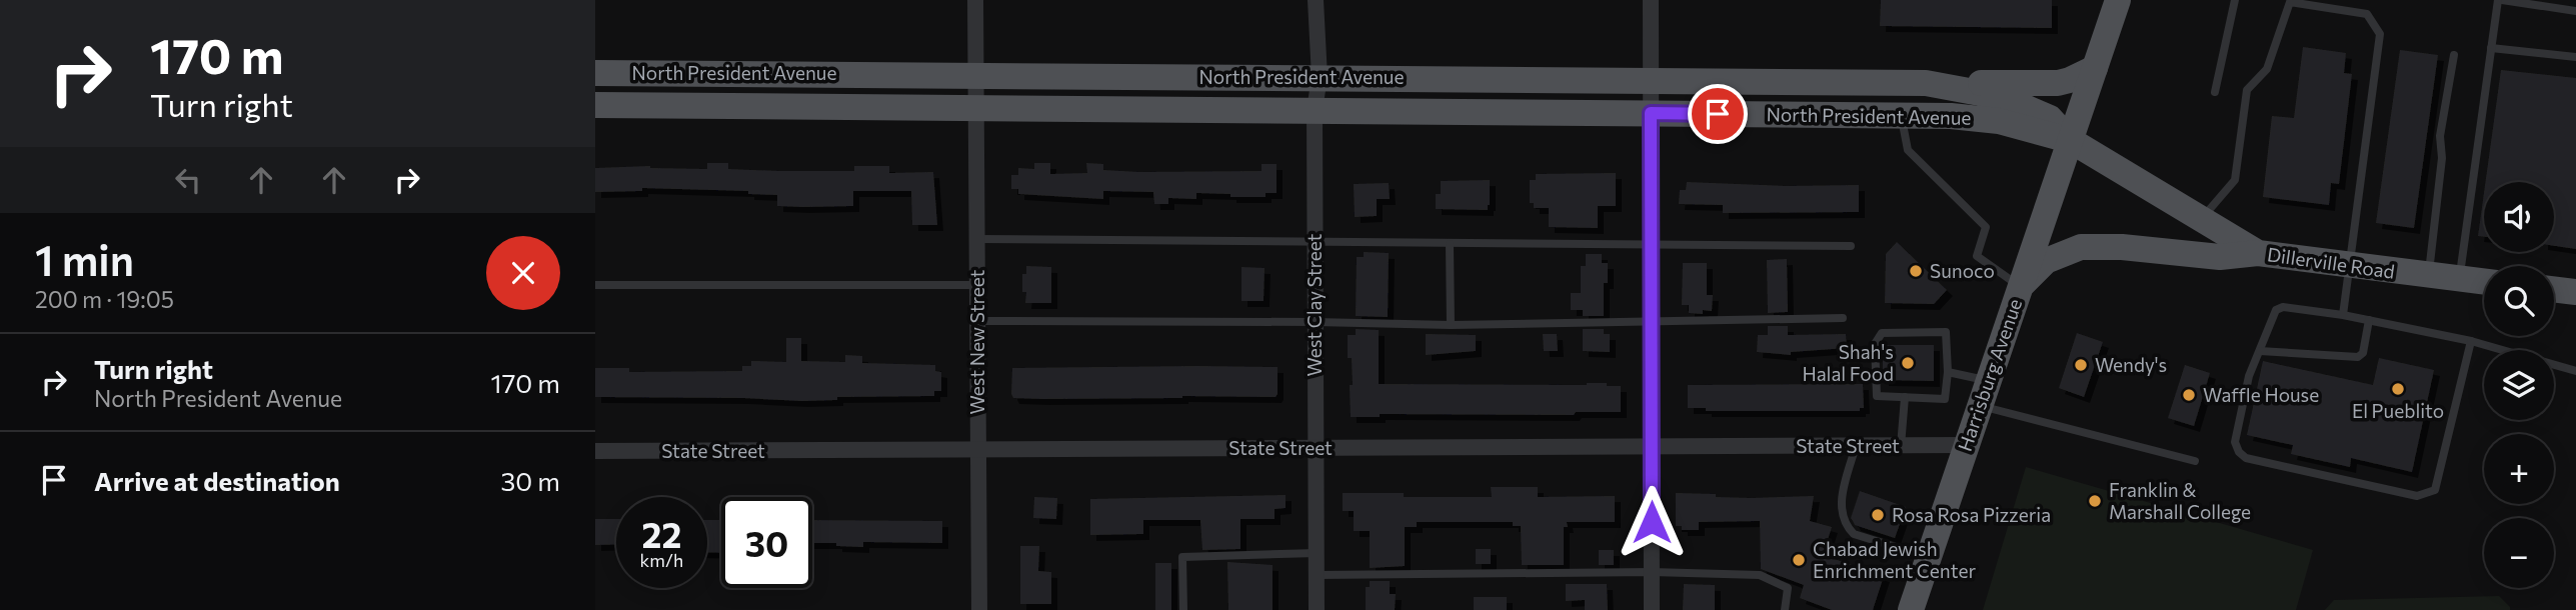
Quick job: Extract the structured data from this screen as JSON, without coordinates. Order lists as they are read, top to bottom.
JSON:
{
  "streets": {
    "main road": ["North President Avenue", "Dillerville Road", "Harrisburg Avenue"],
    "street": ["West Clay Street", "West New Street", "State Street"]
  },
  "crossings": [
    ["North President Avenue", "Dillerville Road"],
    ["North President Avenue", "West Clay Street"],
    ["North President Avenue", "West New Street"],
    ["North President Avenue", "Harrisburg Avenue"],
    ["Dillerville Road", "Harrisburg Avenue"],
    ["West Clay Street", "State Street"],
    ["West New Street", "State Street"],
    ["Harrisburg Avenue", "State Street"]
  ],
  "places": [
    "Sunoco",
    "Shah's Halal Food",
    "Wendy's",
    "El Pueblito",
    "Waffle House",
    "Franklin & Marshall College",
    "Rosa Rosa Pizzeria",
    "Chabad Jewish Enrichment Center"
  ],
  "page": {
    "turn": ["170 m", "Turn right"],
    "map_buttons": ["+", "−"],
    "heading": ["1 min", "200 m · 19:05"],
    "list": [
      {
        "name": "Turn right",
        "note": "North President Avenue",
        "value": "170 m"
      },
      {
        "name": "Arrive at destination",
        "value": "30 m"
      }
    ],
    "speed": "22 km/h",
    "limit": "30"
  }
}
